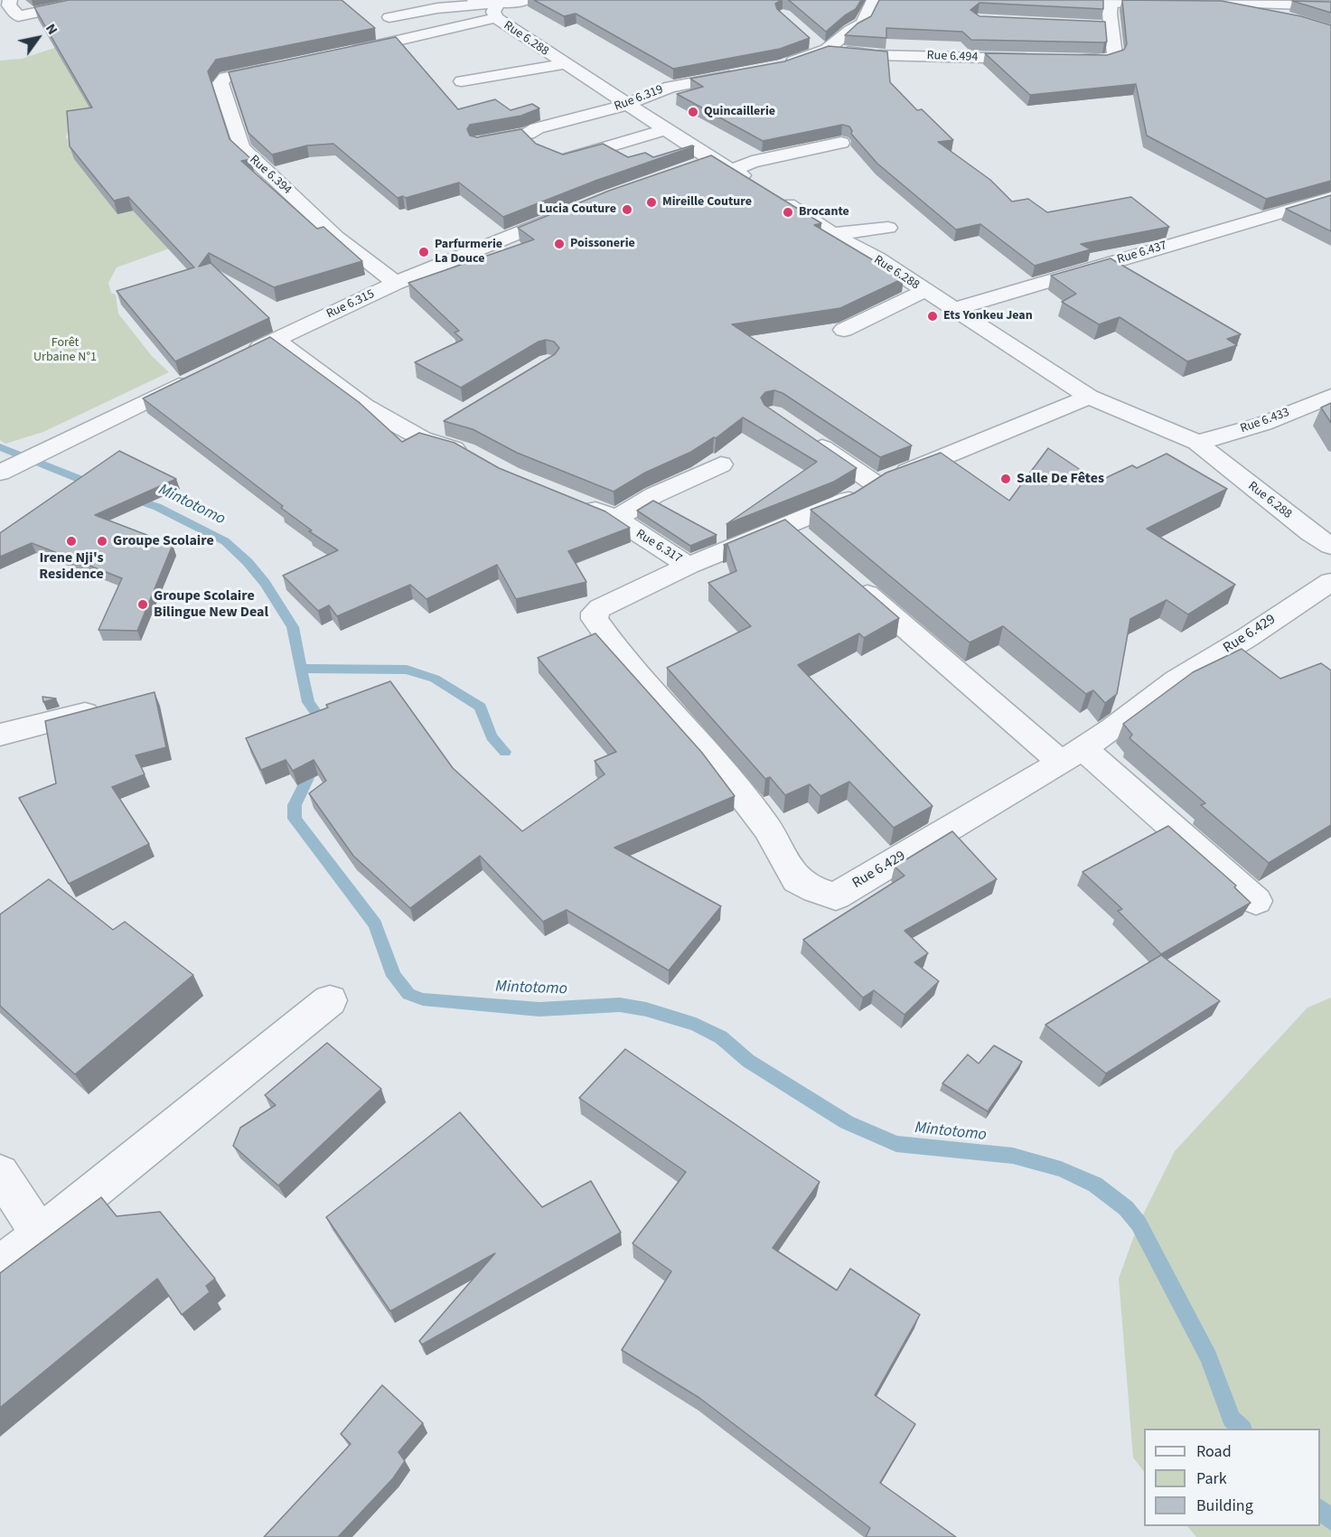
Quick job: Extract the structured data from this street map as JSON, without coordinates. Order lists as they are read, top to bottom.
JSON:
{
  "streets": {
    "street": [
      "Rue 6.288",
      "Rue 6.494",
      "Rue 6.319",
      "Rue 6.394",
      "Rue 6.437",
      "Rue 6.315",
      "Rue 6.433",
      "Rue 6.317",
      "Rue 6.429"
    ]
  },
  "crossings": [
    ["Rue 6.288", "Rue 6.319"],
    ["Rue 6.288", "Rue 6.437"],
    ["Rue 6.288", "Rue 6.433"],
    ["Rue 6.288", "Rue 6.317"],
    ["Rue 6.394", "Rue 6.315"],
    ["Rue 6.317", "Rue 6.429"]
  ],
  "water": ["Mintotomo"],
  "parks": ["Forêt Urbaine N°1"],
  "places": [
    "Quincaillerie",
    "Mireille Couture",
    "Lucia Couture",
    "Brocante",
    "Poissonerie",
    "Parfurmerie La Douce",
    "Ets Yonkeu Jean",
    "Salle De Fêtes",
    "Irene Nji's Residence",
    "Groupe Scolaire",
    "Groupe Scolaire Bilingue New Deal"
  ],
  "legend": ["Road", "Park", "Building"],
  "north": "top right"
}
